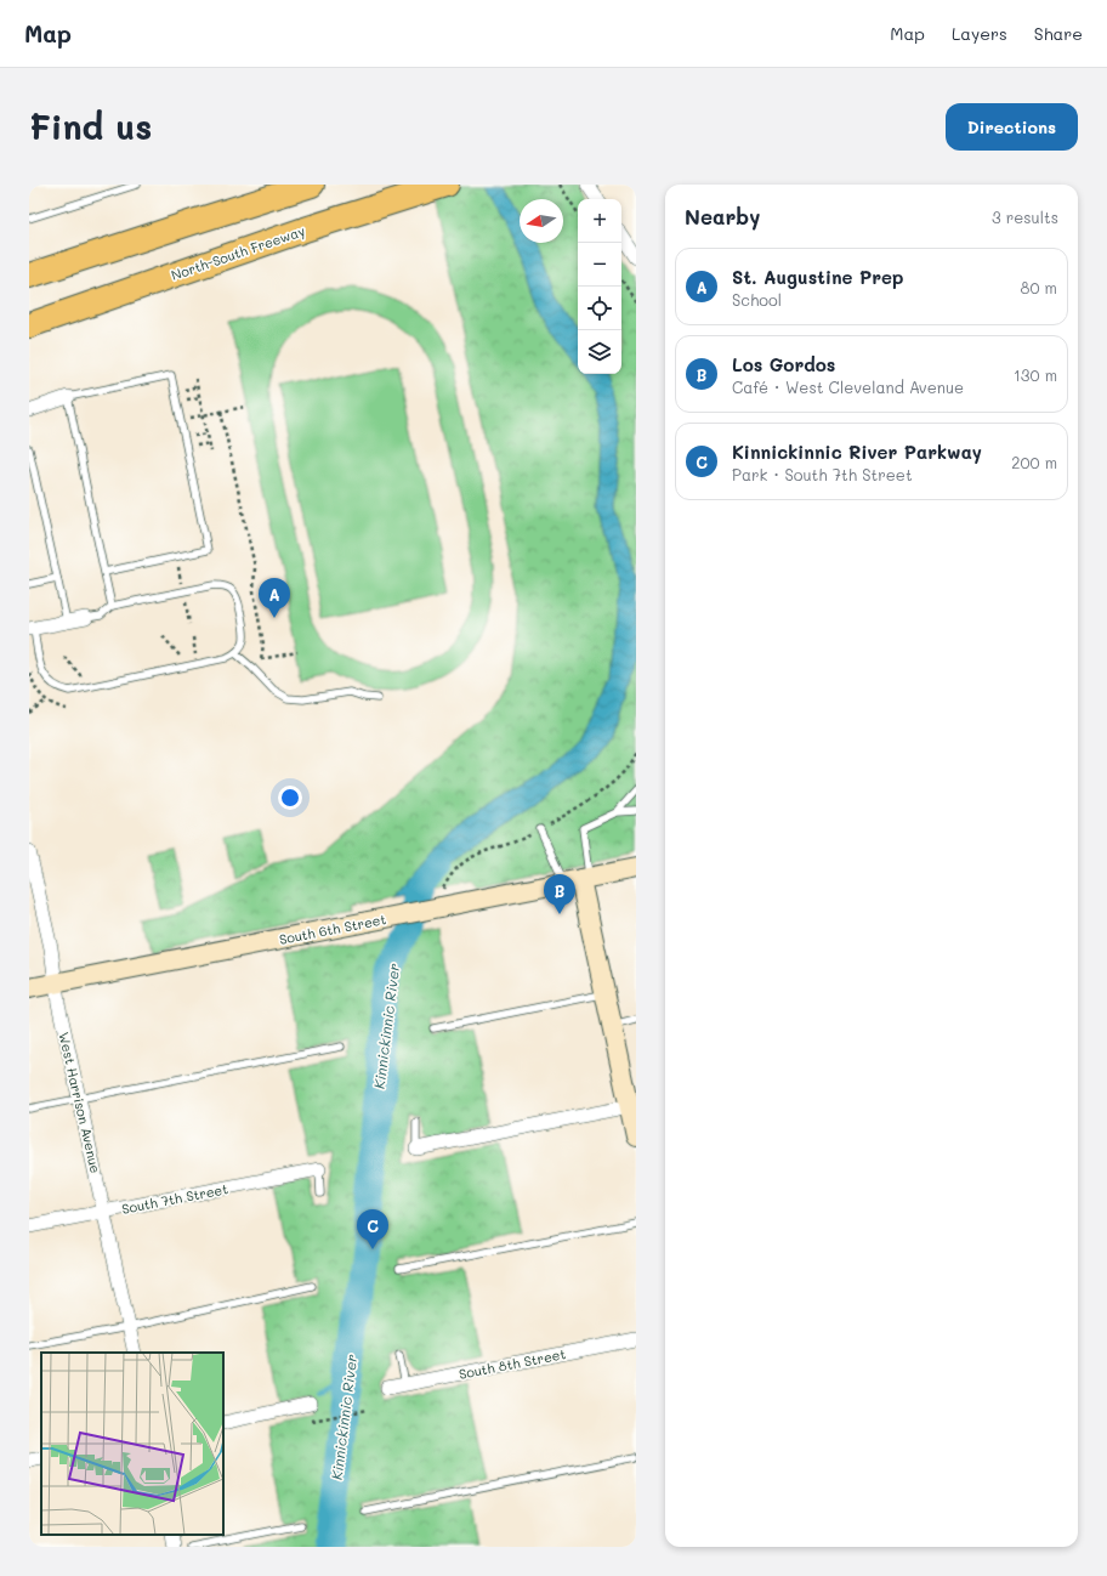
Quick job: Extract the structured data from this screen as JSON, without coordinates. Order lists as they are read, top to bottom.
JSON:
{
  "streets": {
    "highway": ["North-South Freeway"],
    "street": [
      "South 6th Street",
      "West Harrison Avenue",
      "South 7th Street",
      "South 8th Street"
    ]
  },
  "crossings": [
    ["South 6th Street", "West Harrison Avenue"],
    ["West Harrison Avenue", "South 7th Street"]
  ],
  "water": ["Kinnickinnic River"],
  "north": "left",
  "page": {
    "header": "Map",
    "nav": ["Map", "Layers", "Share"],
    "buttons": "Directions",
    "title": "Find us",
    "heading": ["Nearby", "3 results"],
    "map_buttons": ["+", "−"],
    "list": [
      {
        "mark": "A",
        "name": "St. Augustine Prep",
        "note": "School",
        "value": "80 m"
      },
      {
        "mark": "B",
        "name": "Los Gordos",
        "note": "Café · West Cleveland Avenue",
        "value": "130 m"
      },
      {
        "mark": "C",
        "name": "Kinnickinnic River Parkway",
        "note": "Park · South 7th Street",
        "value": "200 m"
      }
    ],
    "pins": ["A", "B", "C"]
  }
}
